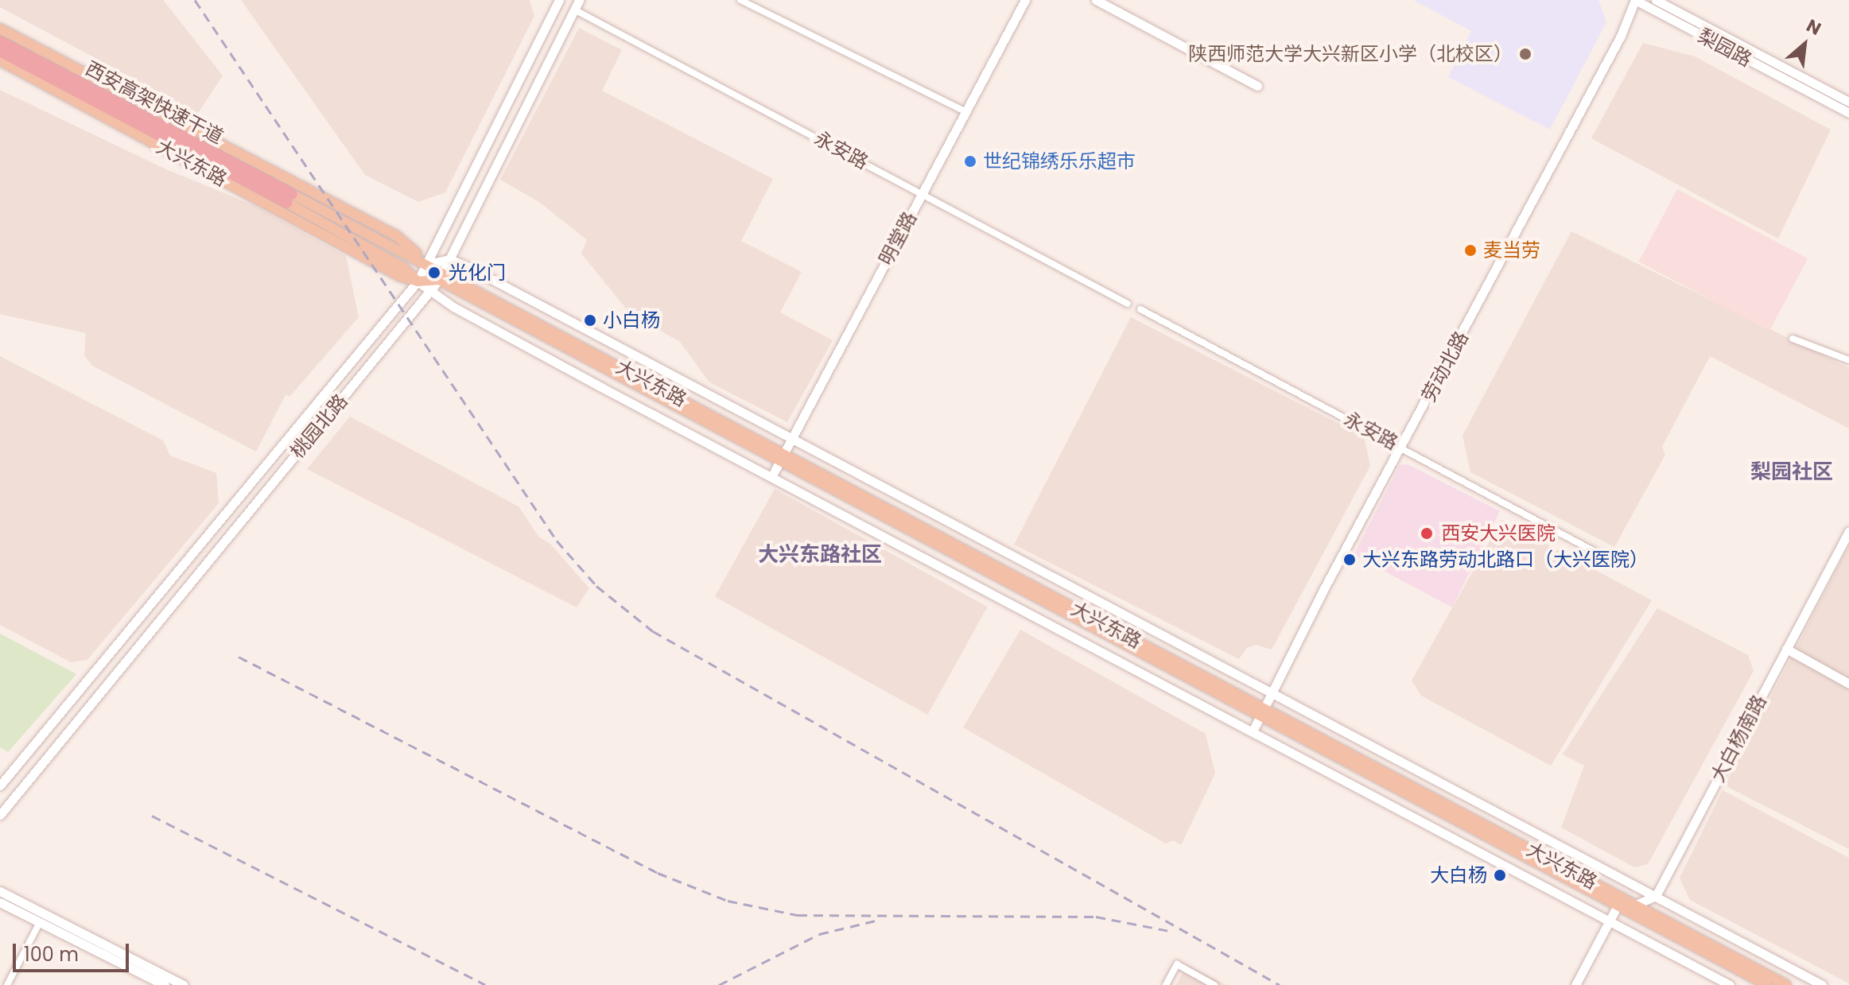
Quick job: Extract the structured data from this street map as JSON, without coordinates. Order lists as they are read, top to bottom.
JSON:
{
  "streets": {
    "highway": ["西安高架快速干道"],
    "main road": [
      "梨园路",
      "永安路",
      "大兴东路",
      "明堂路",
      "劳动北路",
      "桃园北路",
      "大白杨南路"
    ]
  },
  "crossings": [
    ["梨园路", "劳动北路"],
    ["西安高架快速干道", "大兴东路"],
    ["永安路", "明堂路"],
    ["永安路", "劳动北路"],
    ["永安路", "桃园北路"],
    ["大兴东路", "明堂路"],
    ["大兴东路", "劳动北路"],
    ["大兴东路", "桃园北路"]
  ],
  "districts": ["梨园社区", "大兴东路社区"],
  "places": [
    "陕西师范大学大兴新区小学（北校区）",
    "世纪锦绣乐乐超市",
    "麦当劳",
    "光化门",
    "小白杨",
    "西安大兴医院",
    "大兴东路劳动北路口（大兴医院）",
    "大白杨"
  ],
  "scale_bar": "100 m",
  "north": "top right"
}
